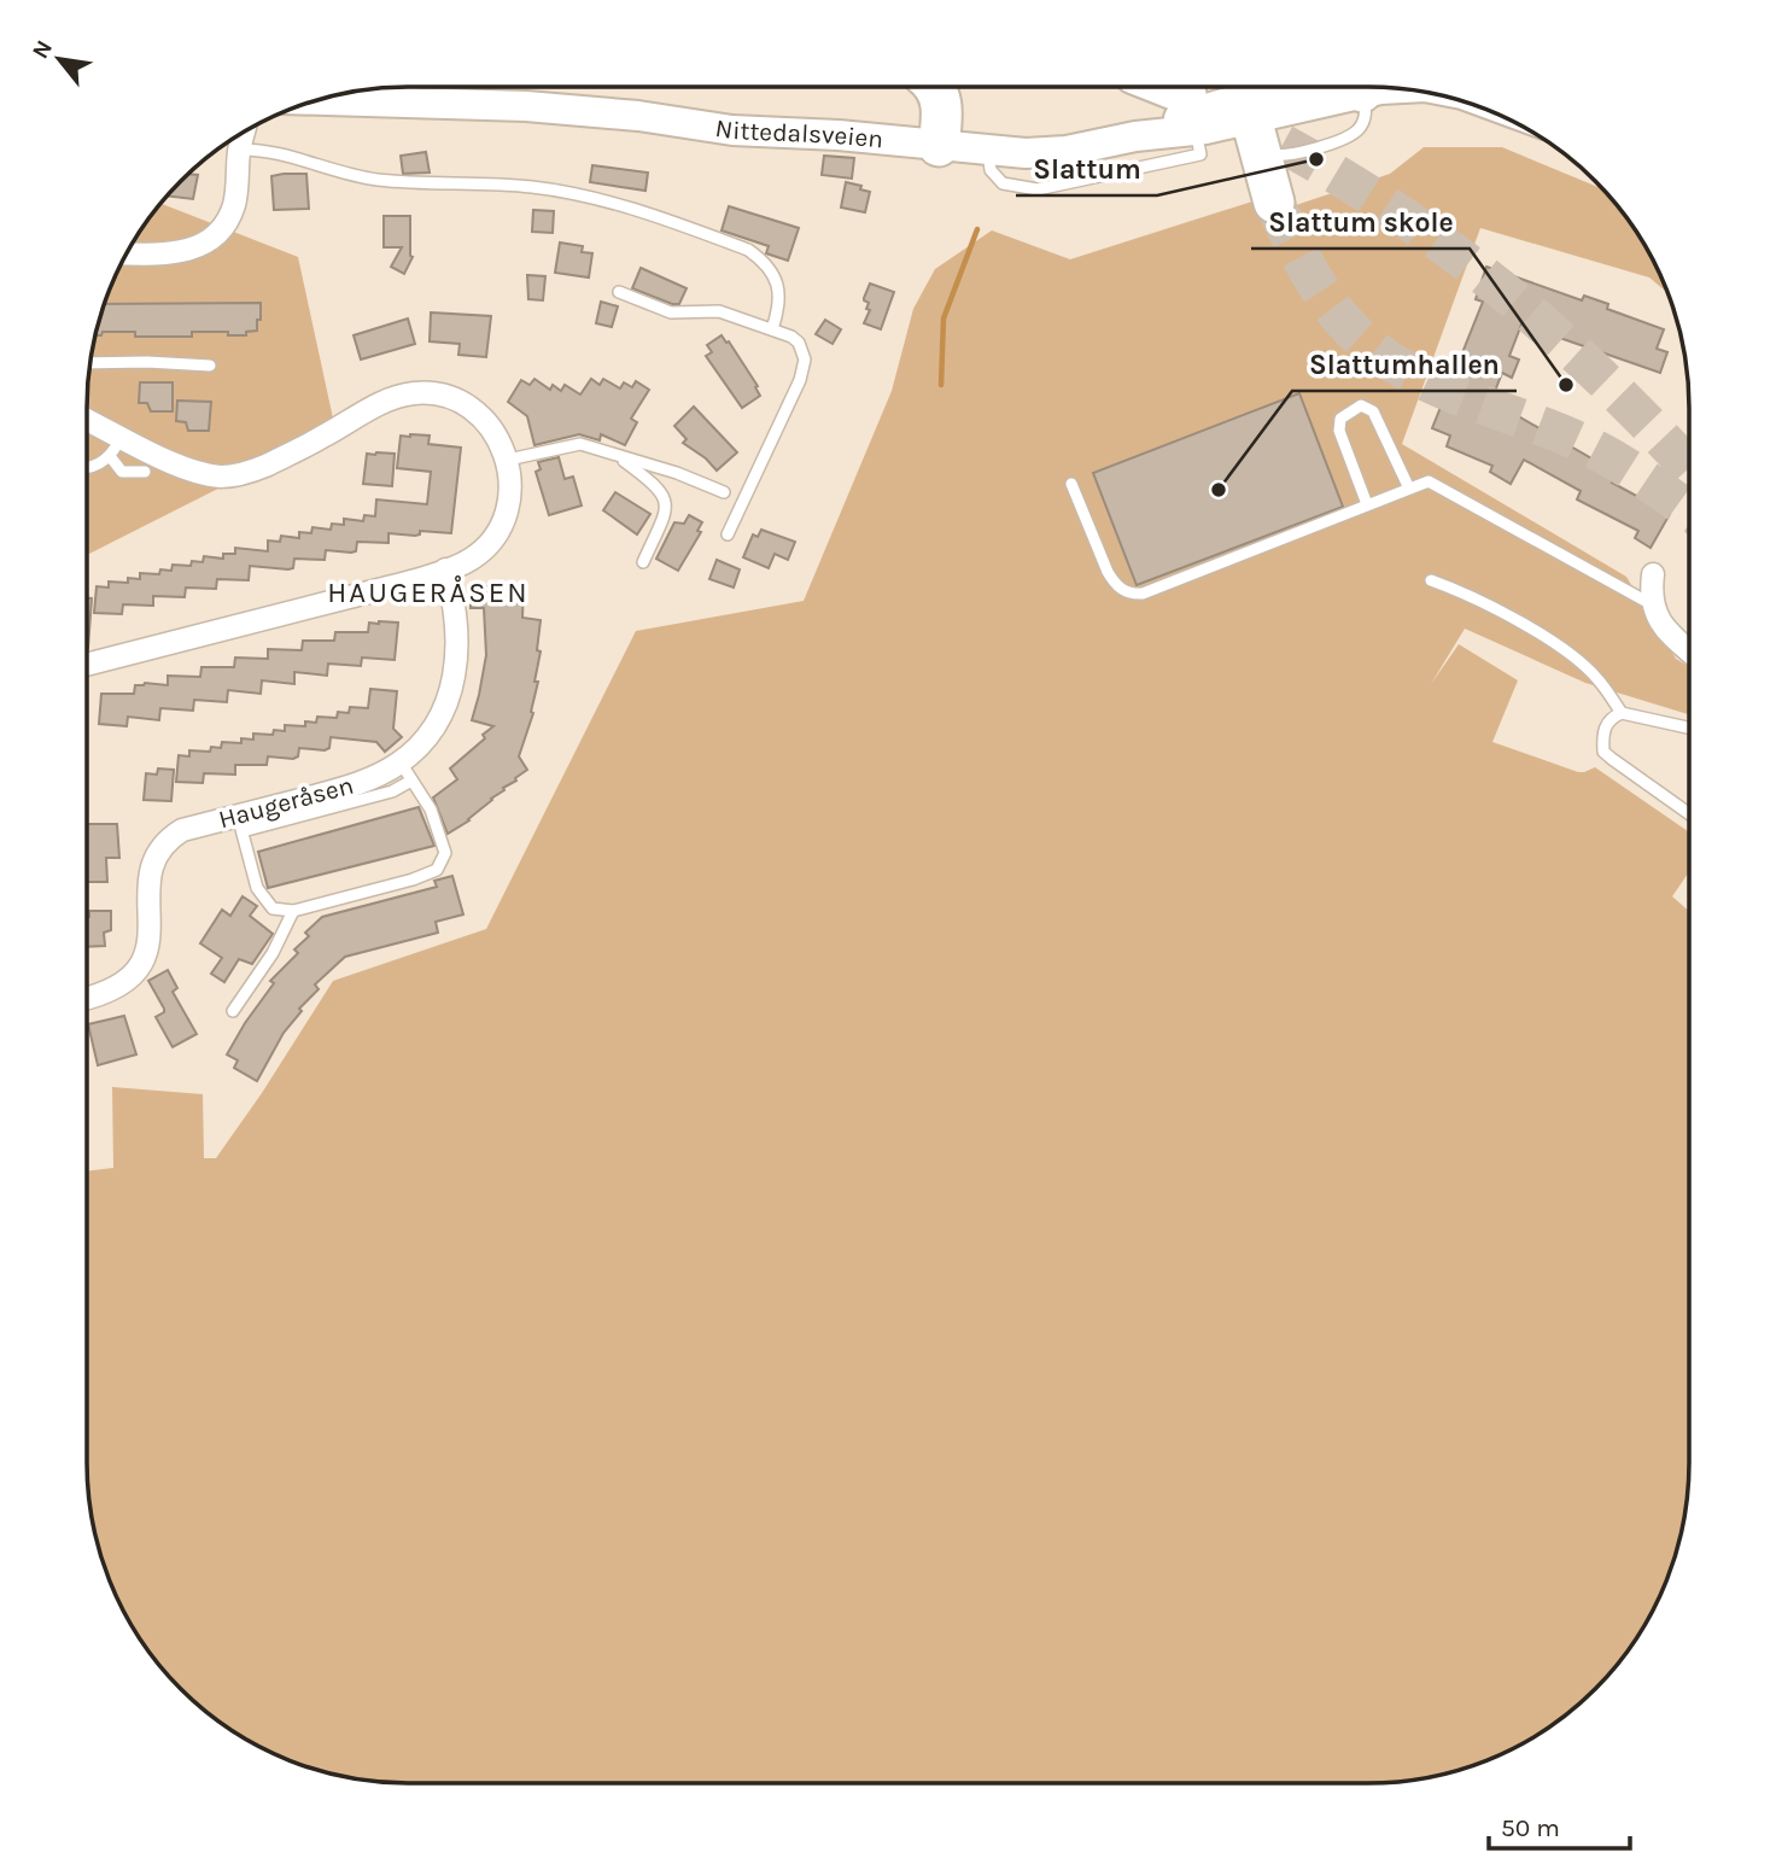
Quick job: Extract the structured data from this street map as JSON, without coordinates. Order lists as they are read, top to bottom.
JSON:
{
  "streets": {
    "main road": ["Nittedalsveien"],
    "street": ["Haugeråsen"]
  },
  "districts": ["HAUGERÅSEN"],
  "places": ["Slattum", "Slattum skole", "Slattumhallen"],
  "scale_bar": "50 m",
  "north": "top left"
}
